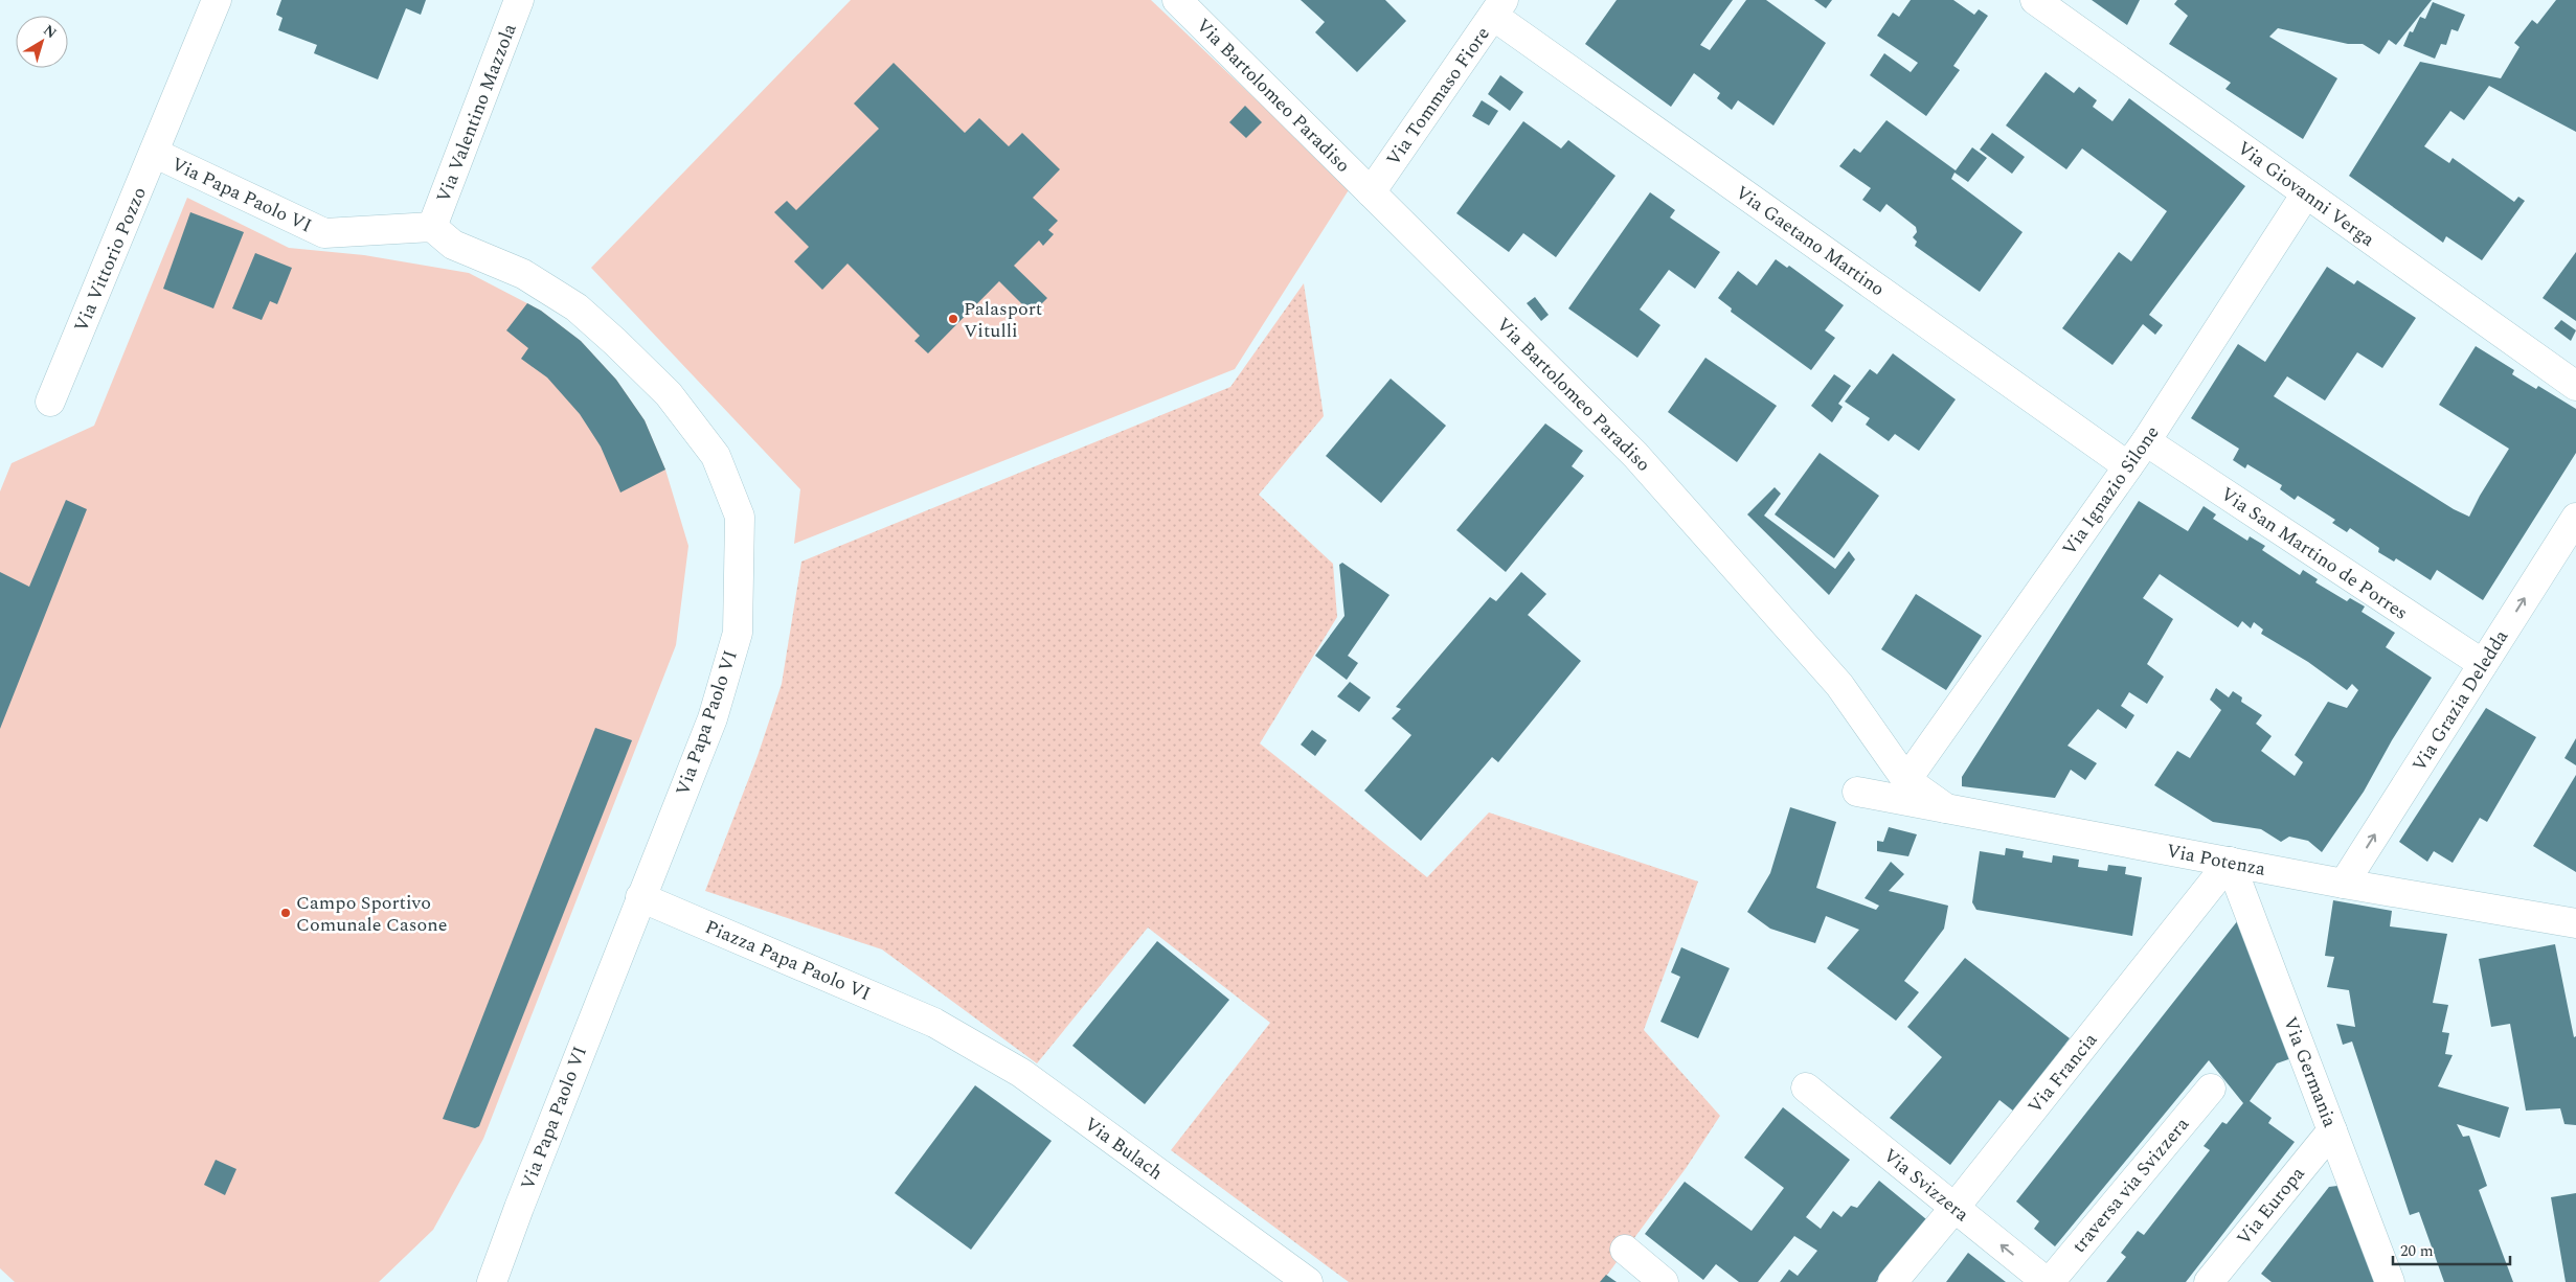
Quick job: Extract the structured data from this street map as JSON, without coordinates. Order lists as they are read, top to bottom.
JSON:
{
  "streets": {
    "street": [
      "Via Bartolomeo Paradiso",
      "Via Tommaso Fiore",
      "Via Valentino Mazzola",
      "Via Giovanni Verga",
      "Via Papa Paolo VI",
      "Via Gaetano Martino",
      "Via Vittorio Pozzo",
      "Via Ignazio Silone",
      "Via San Martino de Porres",
      "Via Grazia Deledda",
      "Via Potenza",
      "Piazza Papa Paolo VI",
      "Via Germania",
      "Via Francia",
      "Via Bulach",
      "Via Svizzera",
      "traversa via Svizzera",
      "Via Europa"
    ]
  },
  "crossings": [
    ["Via Bartolomeo Paradiso", "Via Tommaso Fiore"],
    ["Via Bartolomeo Paradiso", "Via Ignazio Silone"],
    ["Via Bartolomeo Paradiso", "Via Potenza"],
    ["Via Tommaso Fiore", "Via Gaetano Martino"],
    ["Via Valentino Mazzola", "Via Papa Paolo VI"],
    ["Via Giovanni Verga", "Via Ignazio Silone"],
    ["Via Papa Paolo VI", "Via Vittorio Pozzo"],
    ["Via Papa Paolo VI", "Piazza Papa Paolo VI"],
    ["Via Gaetano Martino", "Via Ignazio Silone"],
    ["Via Ignazio Silone", "Via San Martino de Porres"],
    ["Via San Martino de Porres", "Via Grazia Deledda"],
    ["Via Grazia Deledda", "Via Potenza"],
    ["Via Potenza", "Via Germania"],
    ["Via Potenza", "Via Francia"],
    ["Piazza Papa Paolo VI", "Via Bulach"],
    ["Via Germania", "Via Francia"],
    ["Via Germania", "Via Europa"],
    ["Via Francia", "Via Svizzera"],
    ["Via Svizzera", "traversa via Svizzera"]
  ],
  "one_way": ["Via Grazia Deledda", "Via Svizzera"],
  "places": ["Palasport Vitulli", "Campo Sportivo Comunale Casone"],
  "scale_bar": "20 m",
  "north": "top right"
}
